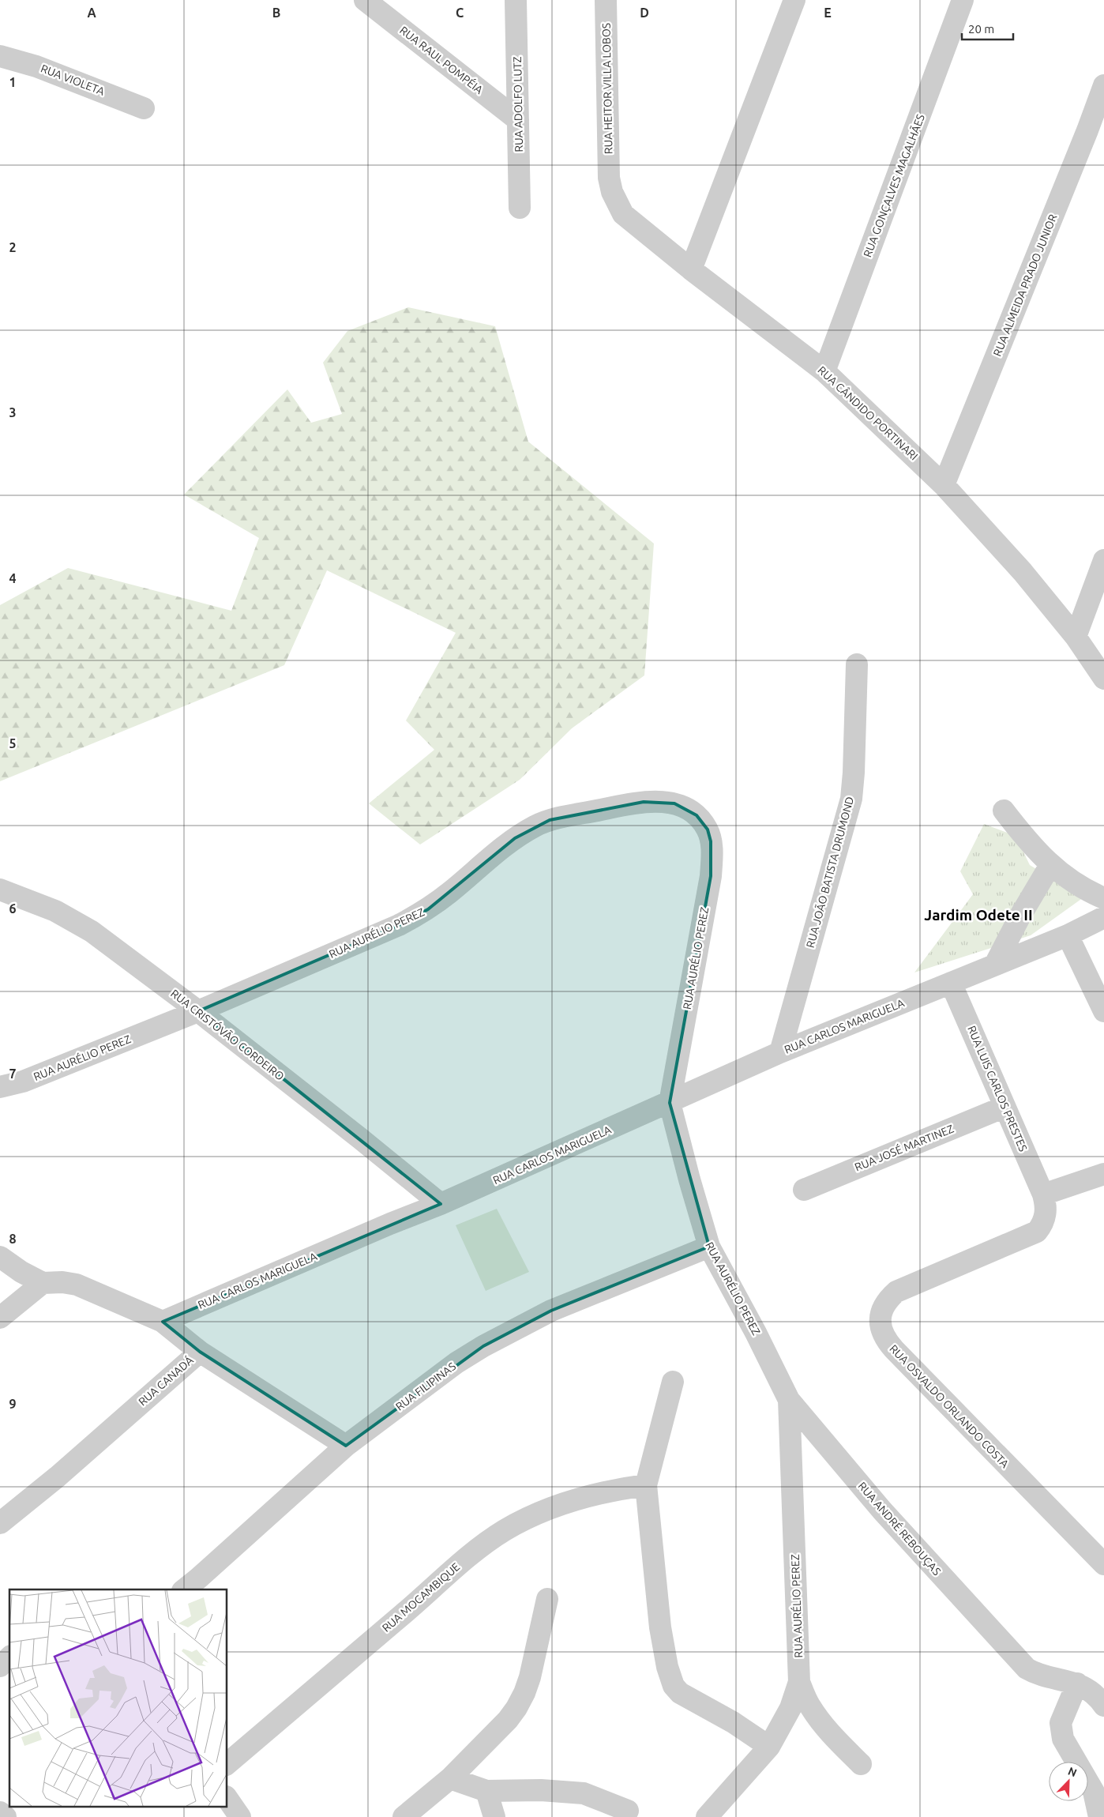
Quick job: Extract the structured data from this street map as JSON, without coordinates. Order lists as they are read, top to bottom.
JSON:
{
  "streets": {
    "street": [
      "RUA RAUL POMPÉIA",
      "RUA VIOLETA",
      "RUA HEITOR VILLA LOBOS",
      "RUA ADOLFO LUTZ",
      "RUA GONÇALVES MAGALHÃES",
      "RUA ALMEIDA PRADO JUNIOR",
      "RUA CÂNDIDO PORTINARI",
      "RUA JOÃO BATISTA DRUMOND",
      "RUA AURÉLIO PEREZ",
      "RUA CARLOS MARIGUELA",
      "RUA CRISTÓVÃO CORDEIRO",
      "RUA LUIS CARLOS PRESTES",
      "RUA JOSÉ MARTINEZ",
      "RUA CANADÁ",
      "RUA FILIPINAS",
      "RUA OSVALDO ORLANDO COSTA",
      "RUA ANDRÉ REBOUÇAS",
      "RUA MOCAMBIQUE"
    ]
  },
  "crossings": [
    ["RUA RAUL POMPÉIA", "RUA ADOLFO LUTZ"],
    ["RUA HEITOR VILLA LOBOS", "RUA CÂNDIDO PORTINARI"],
    ["RUA GONÇALVES MAGALHÃES", "RUA CÂNDIDO PORTINARI"],
    ["RUA ALMEIDA PRADO JUNIOR", "RUA CÂNDIDO PORTINARI"],
    ["RUA JOÃO BATISTA DRUMOND", "RUA CARLOS MARIGUELA"],
    ["RUA AURÉLIO PEREZ", "RUA CARLOS MARIGUELA"],
    ["RUA AURÉLIO PEREZ", "RUA CRISTÓVÃO CORDEIRO"],
    ["RUA AURÉLIO PEREZ", "RUA FILIPINAS"],
    ["RUA AURÉLIO PEREZ", "RUA ANDRÉ REBOUÇAS"],
    ["RUA CARLOS MARIGUELA", "RUA CRISTÓVÃO CORDEIRO"],
    ["RUA CARLOS MARIGUELA", "RUA LUIS CARLOS PRESTES"],
    ["RUA LUIS CARLOS PRESTES", "RUA JOSÉ MARTINEZ"],
    ["RUA LUIS CARLOS PRESTES", "RUA OSVALDO ORLANDO COSTA"],
    ["RUA CANADÁ", "RUA FILIPINAS"]
  ],
  "districts": ["Jardim Odete II"],
  "scale_bar": "20 m",
  "north": "top right",
  "grid": {
    "columns": [
      "A",
      "B",
      "C",
      "D",
      "E"
    ],
    "rows": [
      "1",
      "2",
      "3",
      "4",
      "5",
      "6",
      "7",
      "8",
      "9"
    ]
  }
}
